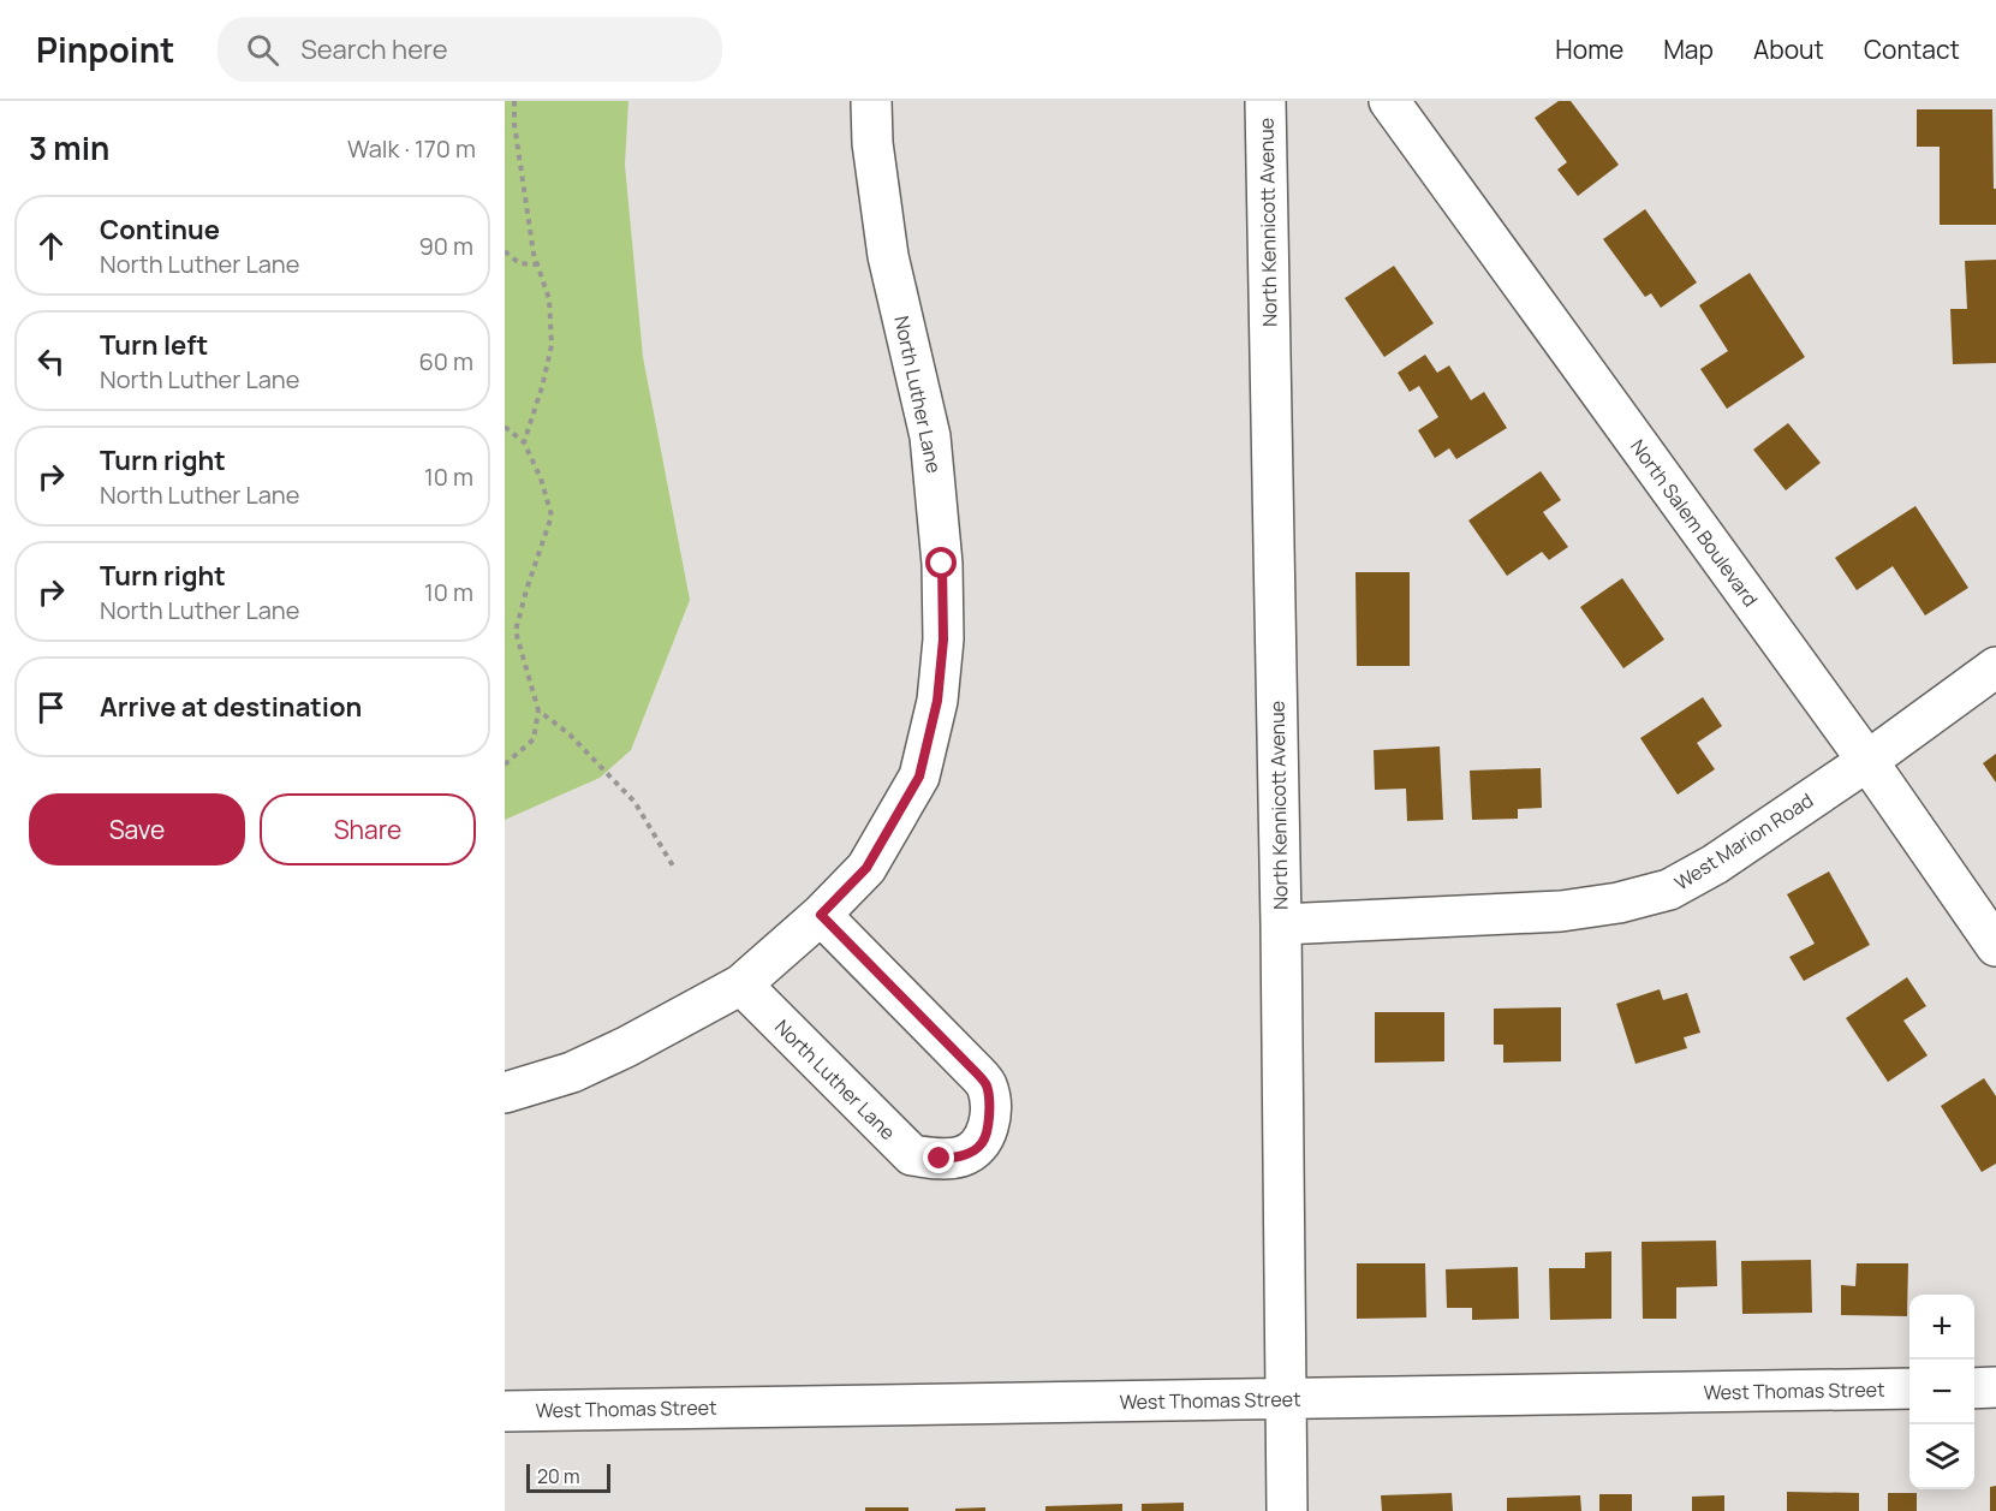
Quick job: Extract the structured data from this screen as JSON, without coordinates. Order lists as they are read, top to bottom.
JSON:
{
  "streets": {
    "street": [
      "North Kennicott Avenue",
      "North Luther Lane",
      "North Salem Boulevard",
      "West Marion Road",
      "West Thomas Street"
    ]
  },
  "crossings": [
    ["North Kennicott Avenue", "West Marion Road"],
    ["North Kennicott Avenue", "West Thomas Street"],
    ["North Salem Boulevard", "West Marion Road"]
  ],
  "scale_bar": "20 m",
  "page": {
    "header": "Pinpoint",
    "search": "Search here",
    "nav": [
      "Home",
      "Map",
      "About",
      "Contact"
    ],
    "heading": ["3 min", "Walk · 170 m"],
    "list": [
      ["Continue", "North Luther Lane", "90 m"],
      ["Turn left", "North Luther Lane", "60 m"],
      ["Turn right", "North Luther Lane", "10 m"],
      ["Turn right", "North Luther Lane", "10 m"],
      "Arrive at destination"
    ],
    "buttons": ["Save", "Share"],
    "map_buttons": ["+", "−"],
    "scale": "20 m"
  }
}
